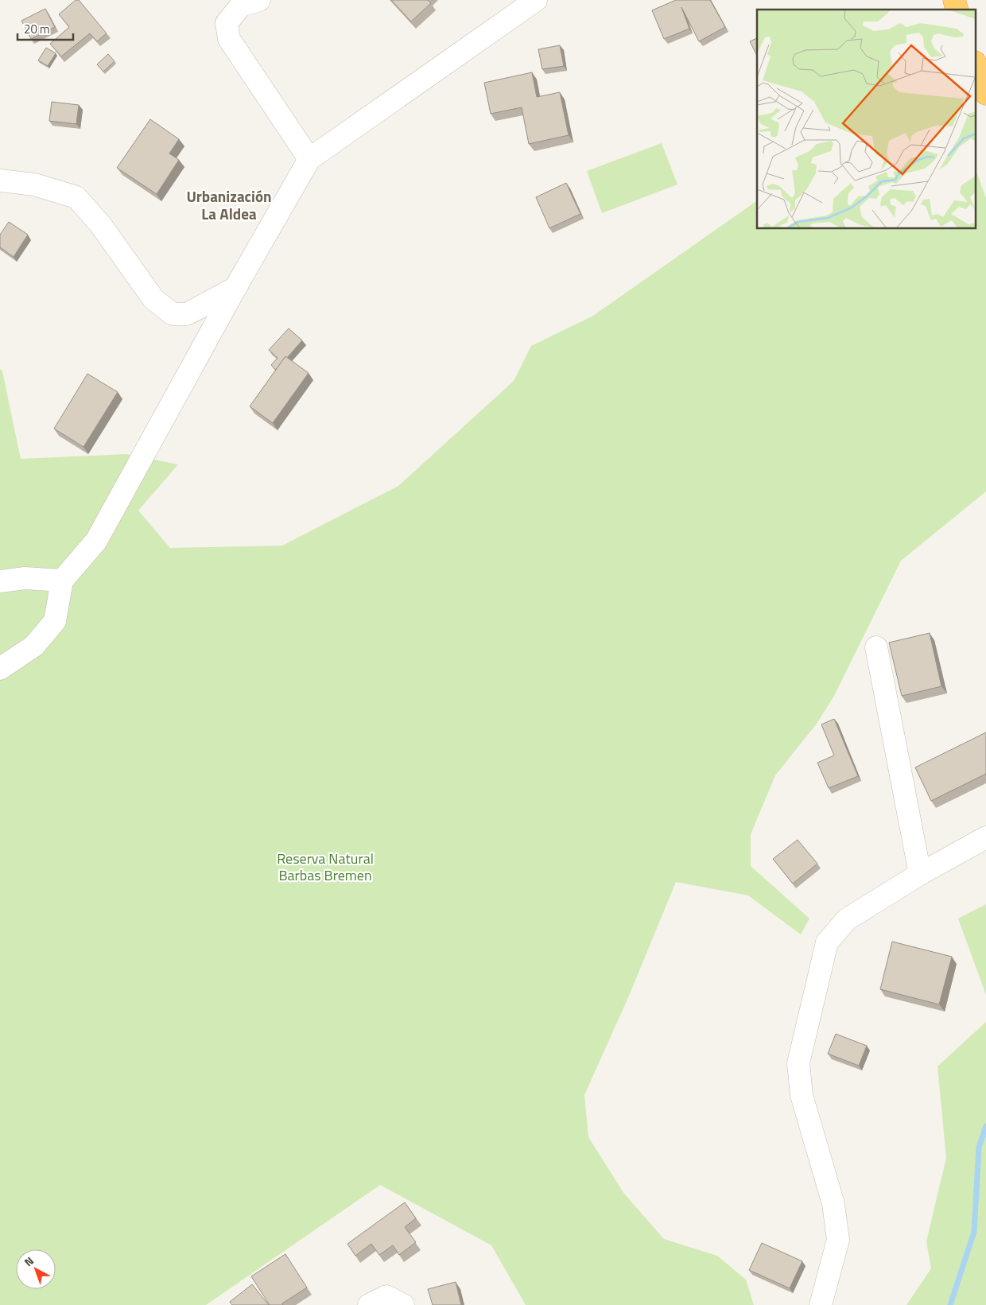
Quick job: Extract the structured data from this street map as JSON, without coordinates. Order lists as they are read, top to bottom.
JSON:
{
  "districts": ["Urbanización La Aldea"],
  "parks": ["Reserva Natural Barbas Bremen"],
  "scale_bar": "20 m",
  "north": "top left"
}
